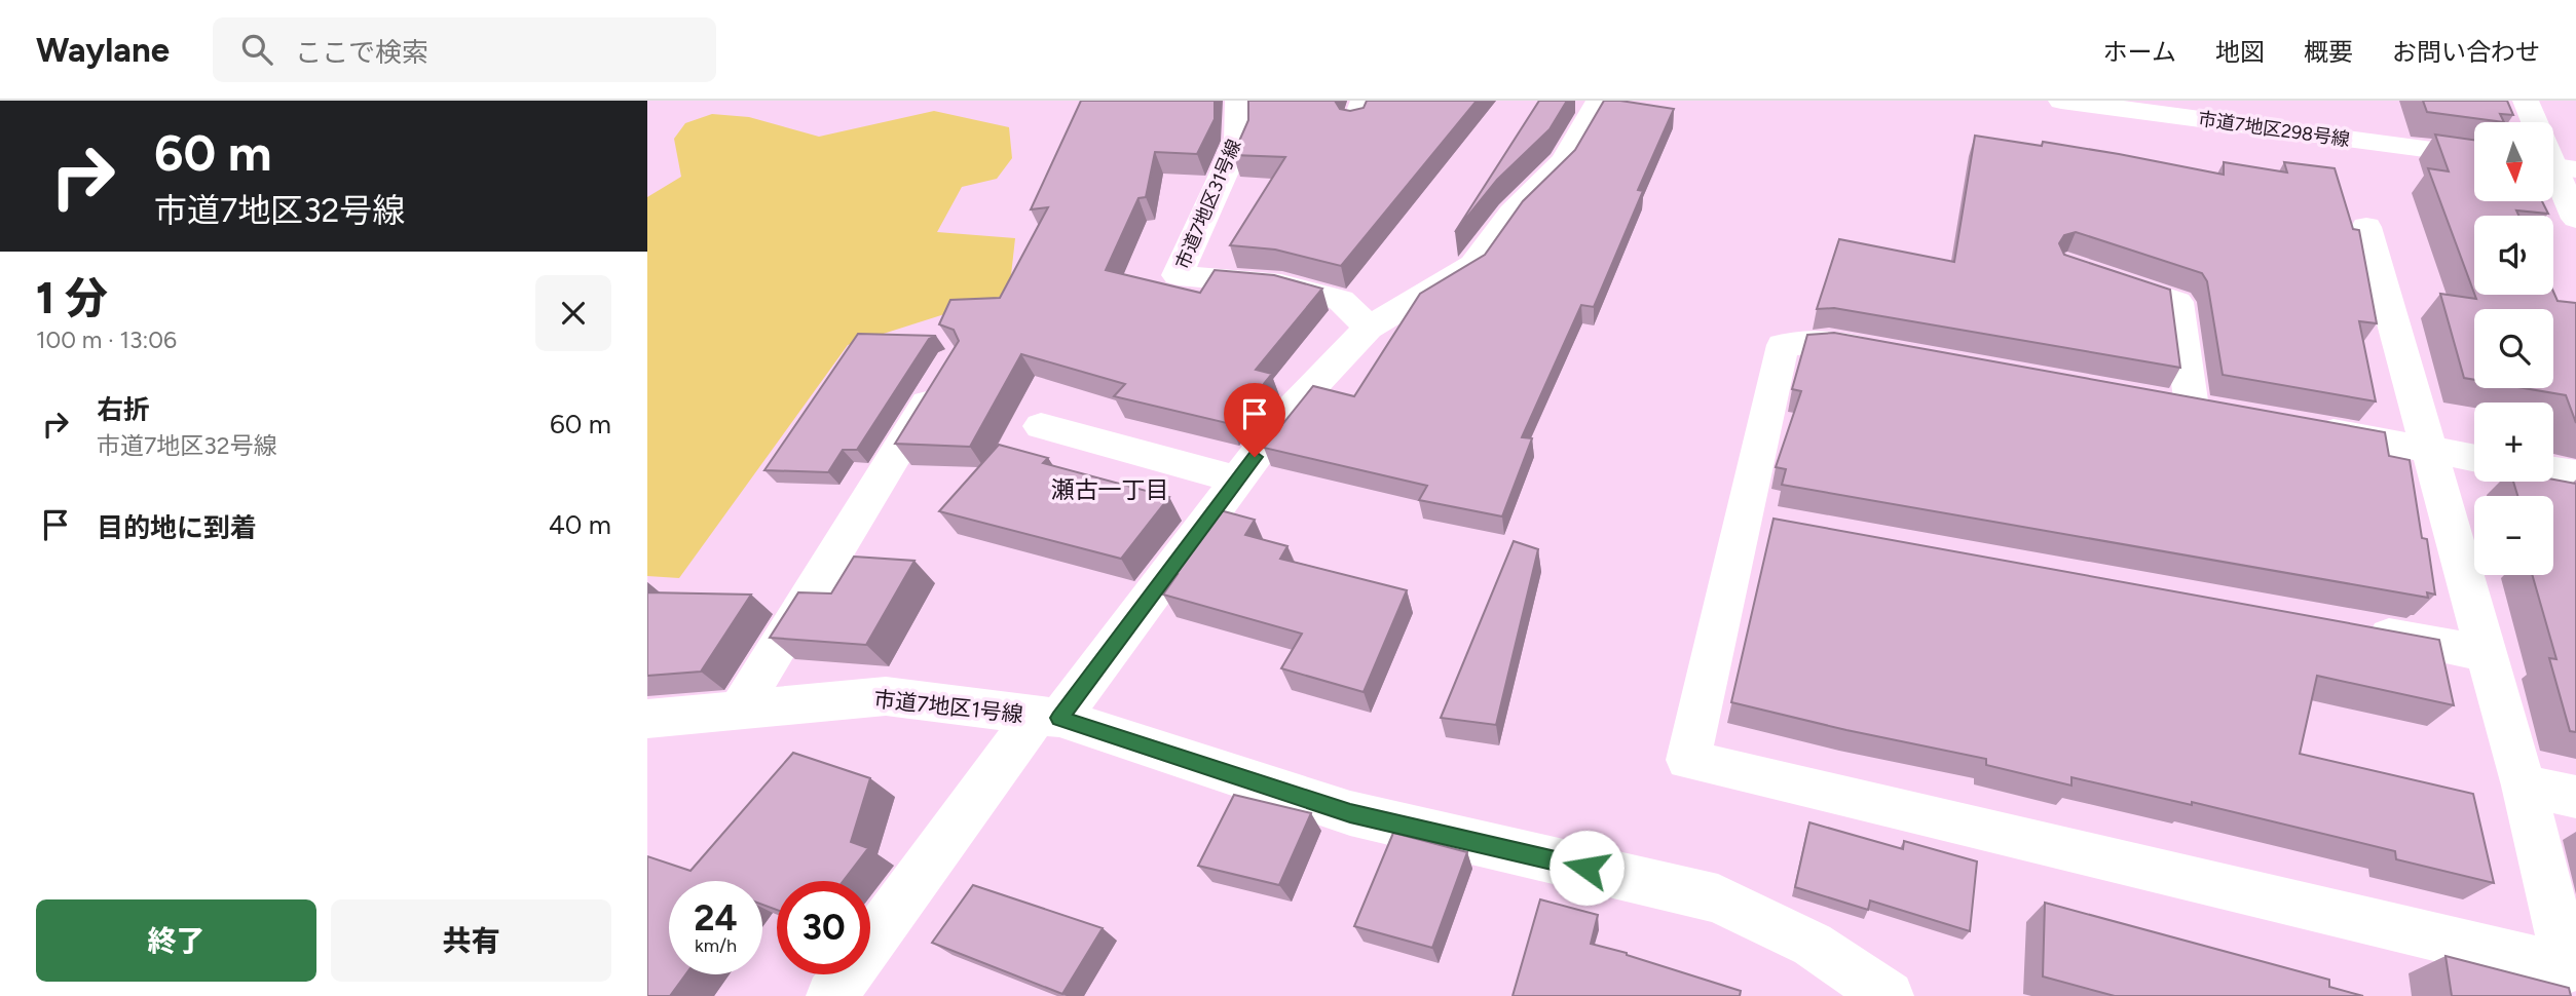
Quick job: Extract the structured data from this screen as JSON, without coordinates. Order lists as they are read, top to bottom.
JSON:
{
  "streets": {
    "street": ["市道7地区298号線", "市道7地区31号線", "市道7地区1号線"]
  },
  "districts": ["瀬古一丁目"],
  "north": "bottom",
  "page": {
    "header": "Waylane",
    "search": "ここで検索",
    "nav": [
      "ホーム",
      "地図",
      "概要",
      "お問い合わせ"
    ],
    "turn": ["60 m", "市道7地区32号線"],
    "map_buttons": ["+", "−"],
    "heading": ["1 分", "100 m · 13:06"],
    "list": [
      {
        "name": "右折",
        "note": "市道7地区32号線",
        "value": "60 m"
      },
      {
        "name": "目的地に到着",
        "value": "40 m"
      }
    ],
    "speed": "24 km/h",
    "limit": "30",
    "buttons": ["終了", "共有"]
  }
}
